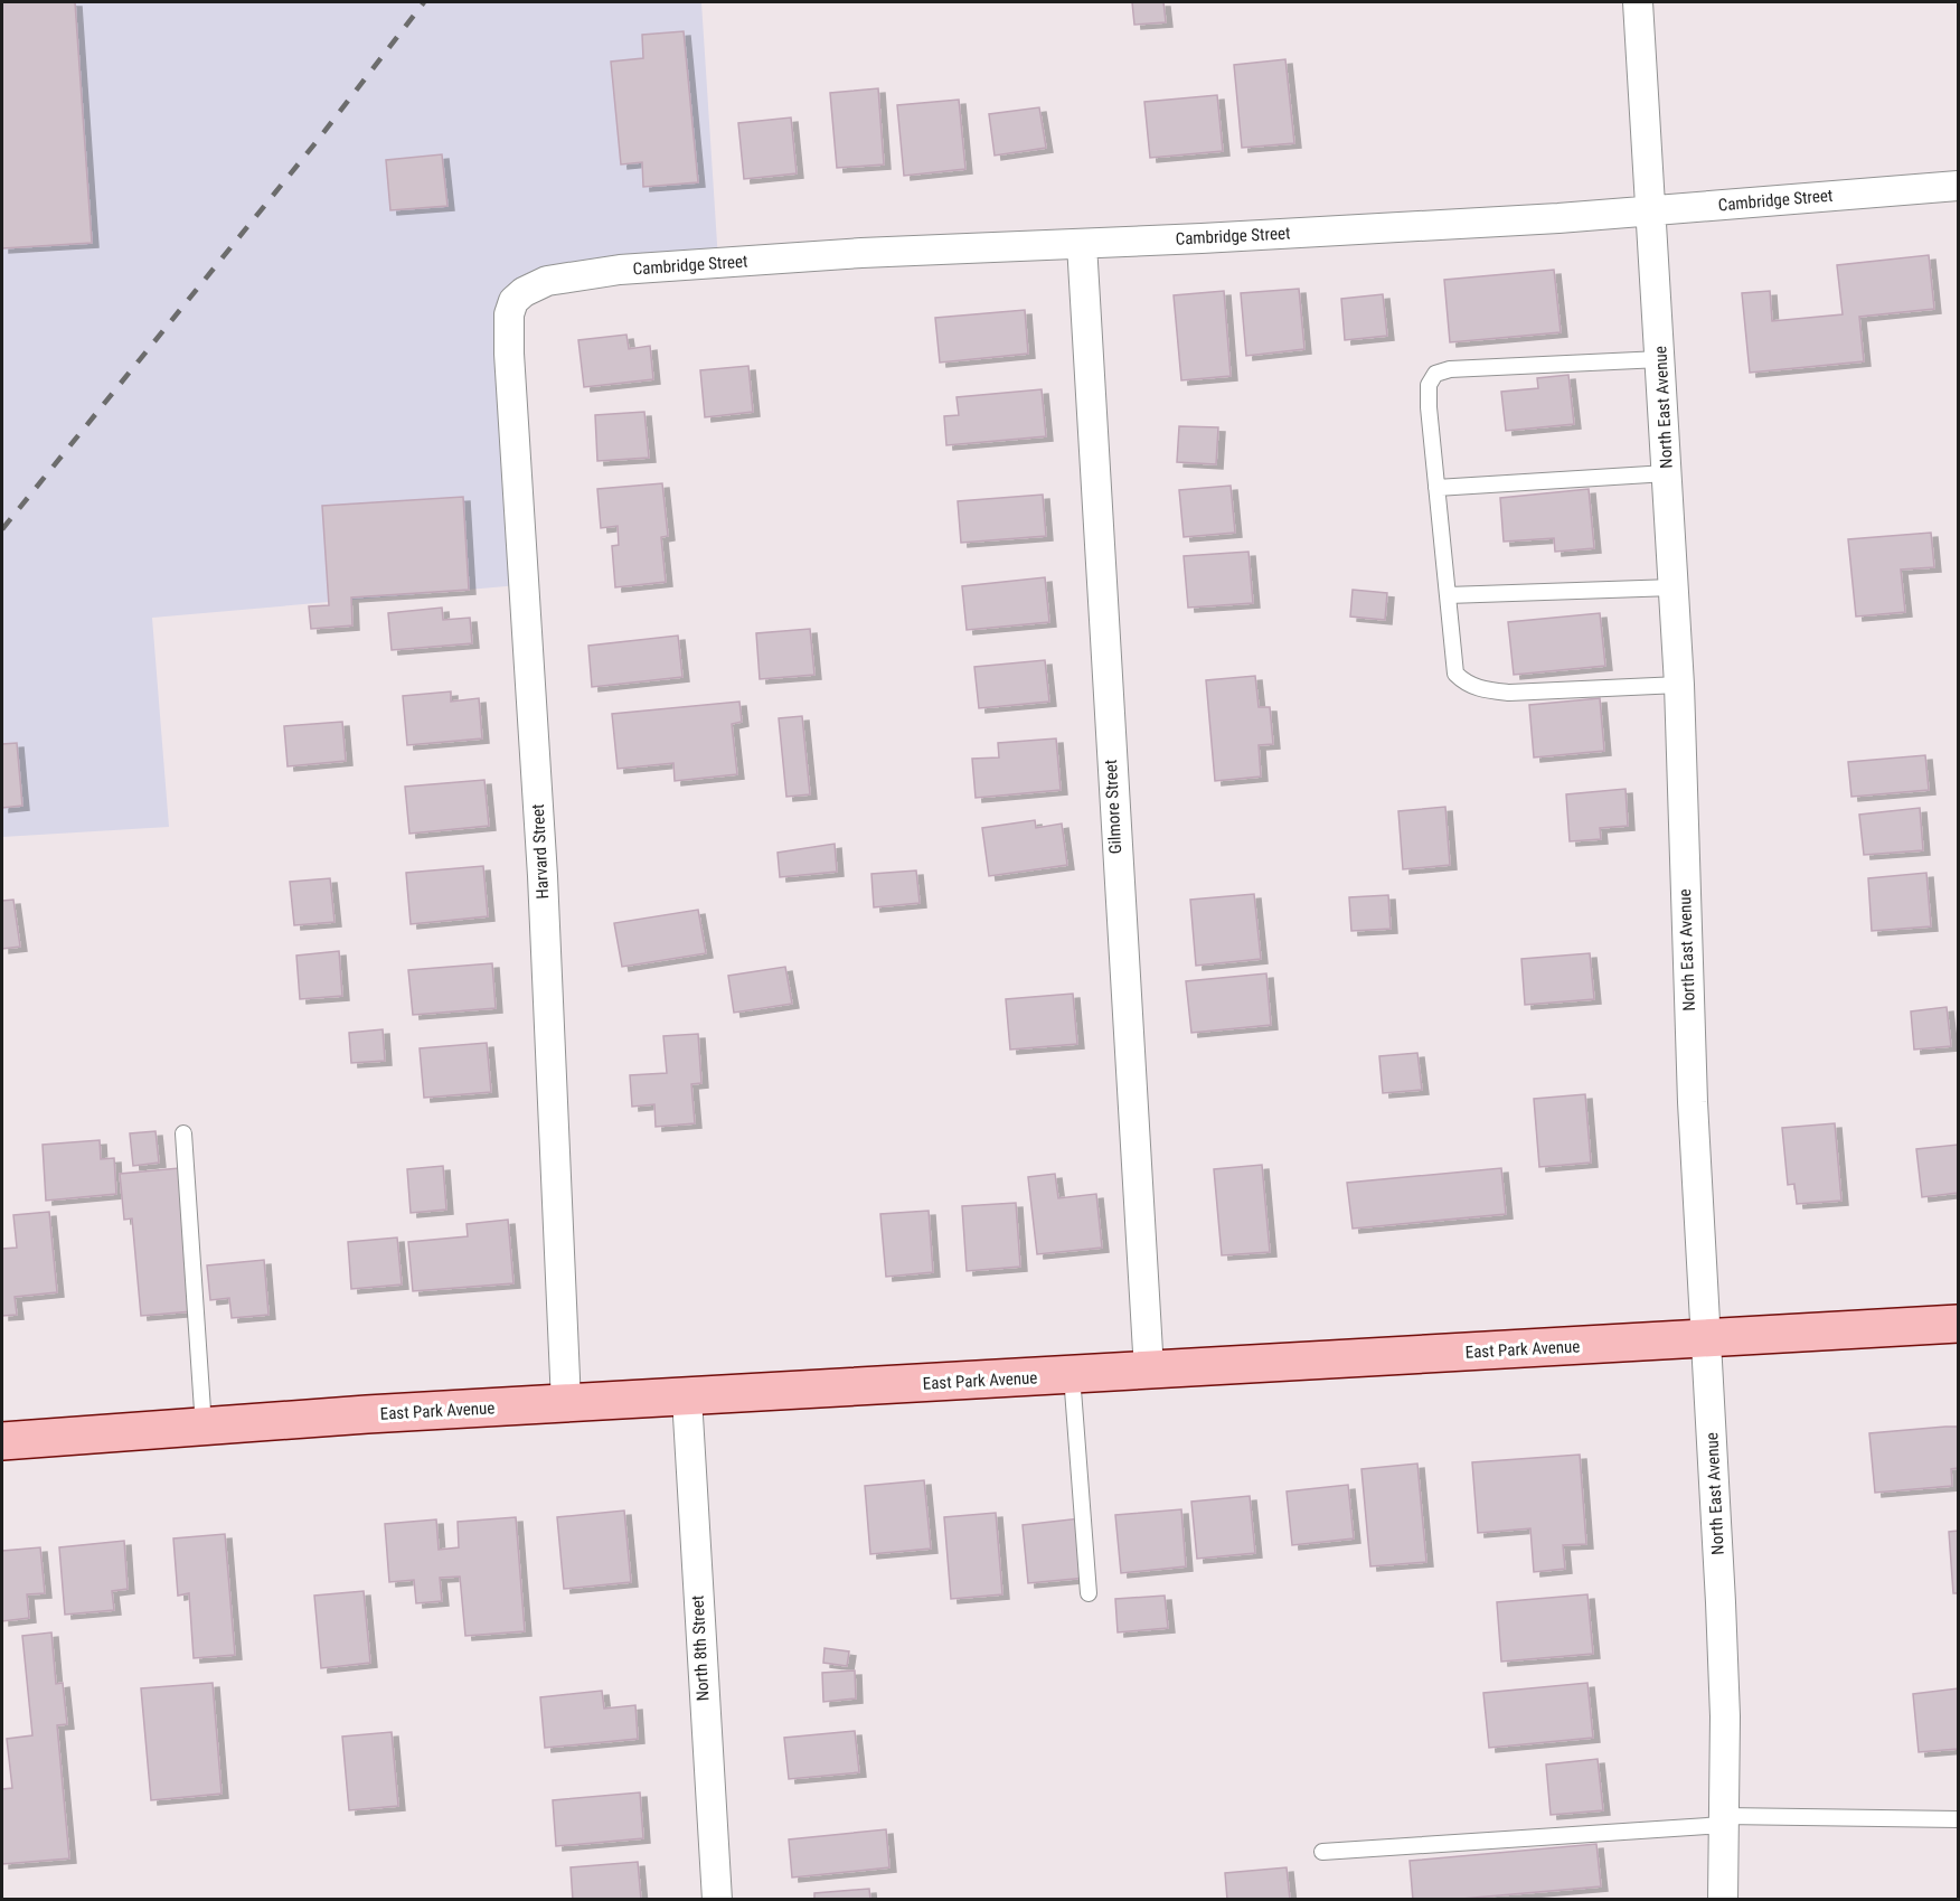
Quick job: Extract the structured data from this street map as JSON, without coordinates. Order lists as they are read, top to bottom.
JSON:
{
  "streets": {
    "main road": ["East Park Avenue"],
    "street": [
      "Cambridge Street",
      "North East Avenue",
      "Gilmore Street",
      "Harvard Street",
      "North 8th Street"
    ]
  },
  "crossings": [
    ["Cambridge Street", "North East Avenue"],
    ["Cambridge Street", "Gilmore Street"],
    ["Cambridge Street", "Harvard Street"],
    ["North East Avenue", "East Park Avenue"],
    ["Gilmore Street", "East Park Avenue"],
    ["Harvard Street", "East Park Avenue"],
    ["East Park Avenue", "North 8th Street"]
  ]
}
